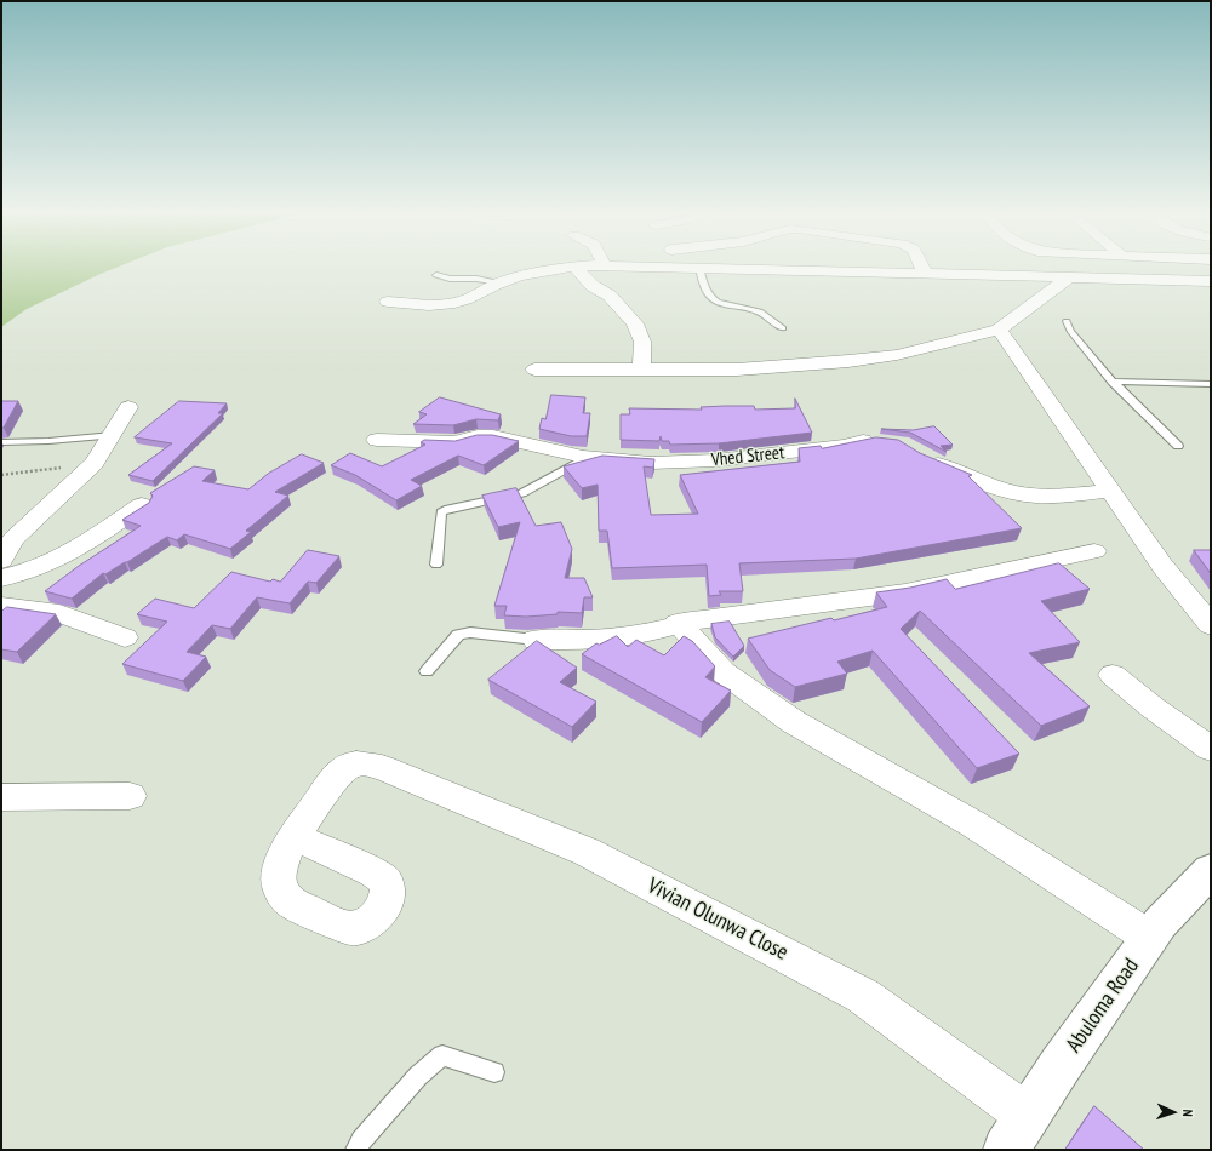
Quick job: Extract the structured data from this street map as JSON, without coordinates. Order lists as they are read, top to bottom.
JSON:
{
  "streets": {
    "street": ["Vhed Street", "Vivian Olunwa Close", "Abuloma Road"]
  },
  "crossings": [
    ["Vivian Olunwa Close", "Abuloma Road"]
  ],
  "north": "right"
}
